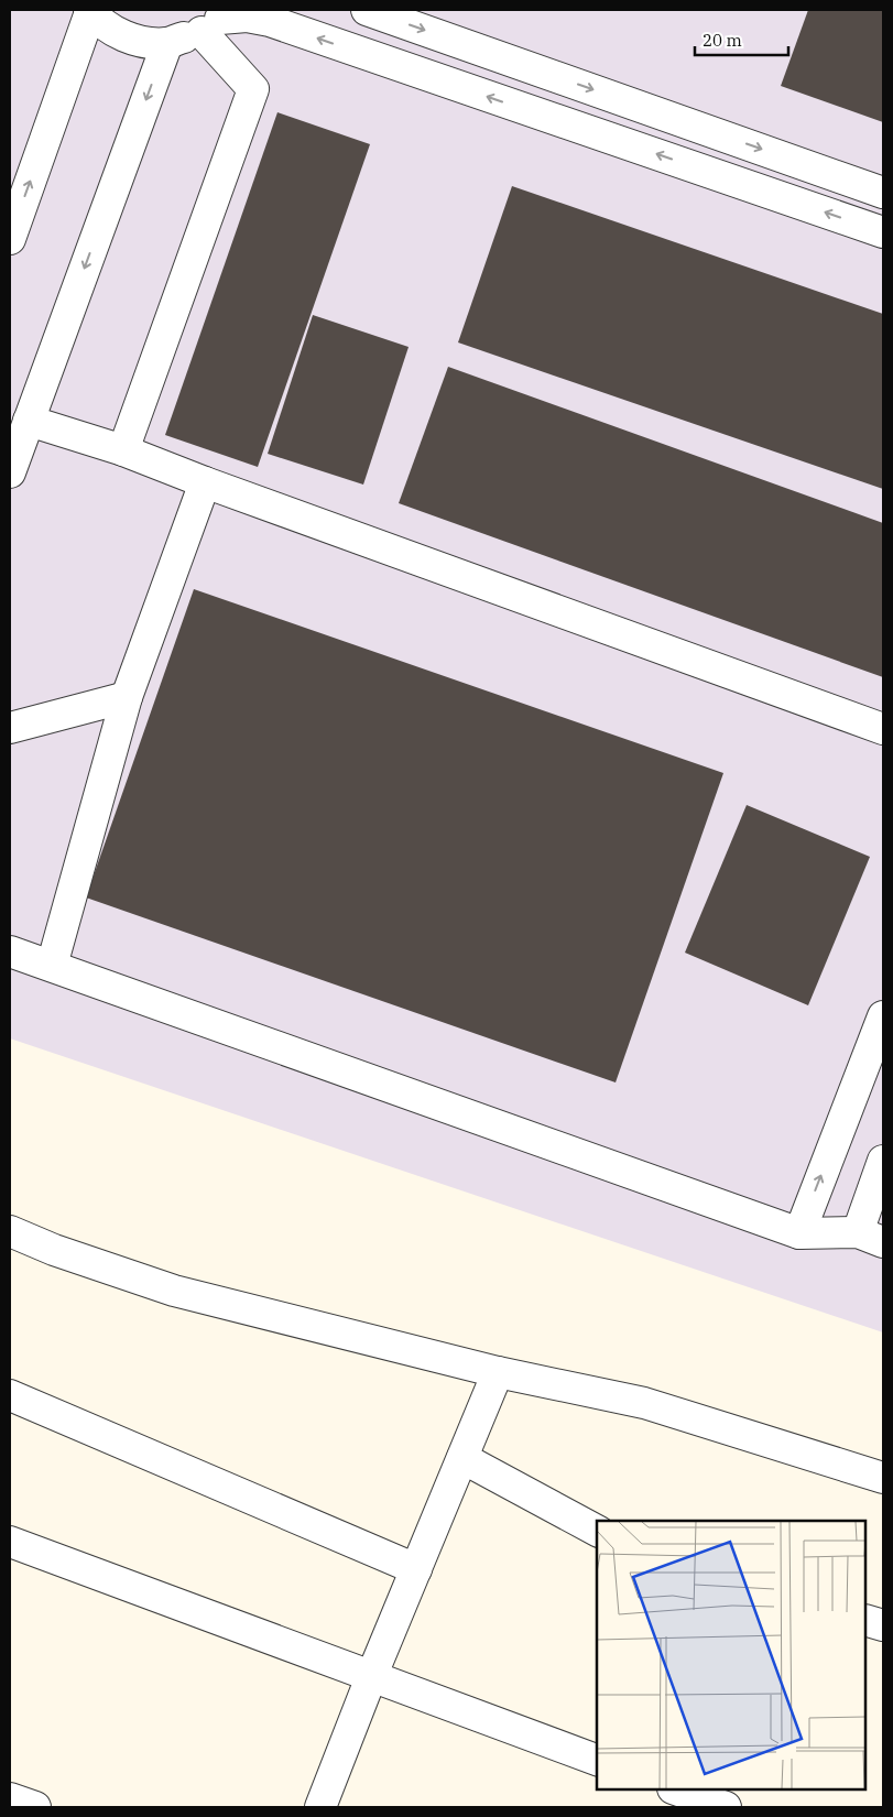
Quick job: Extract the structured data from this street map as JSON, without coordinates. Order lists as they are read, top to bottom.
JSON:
{
  "scale_bar": "20 m"
}
